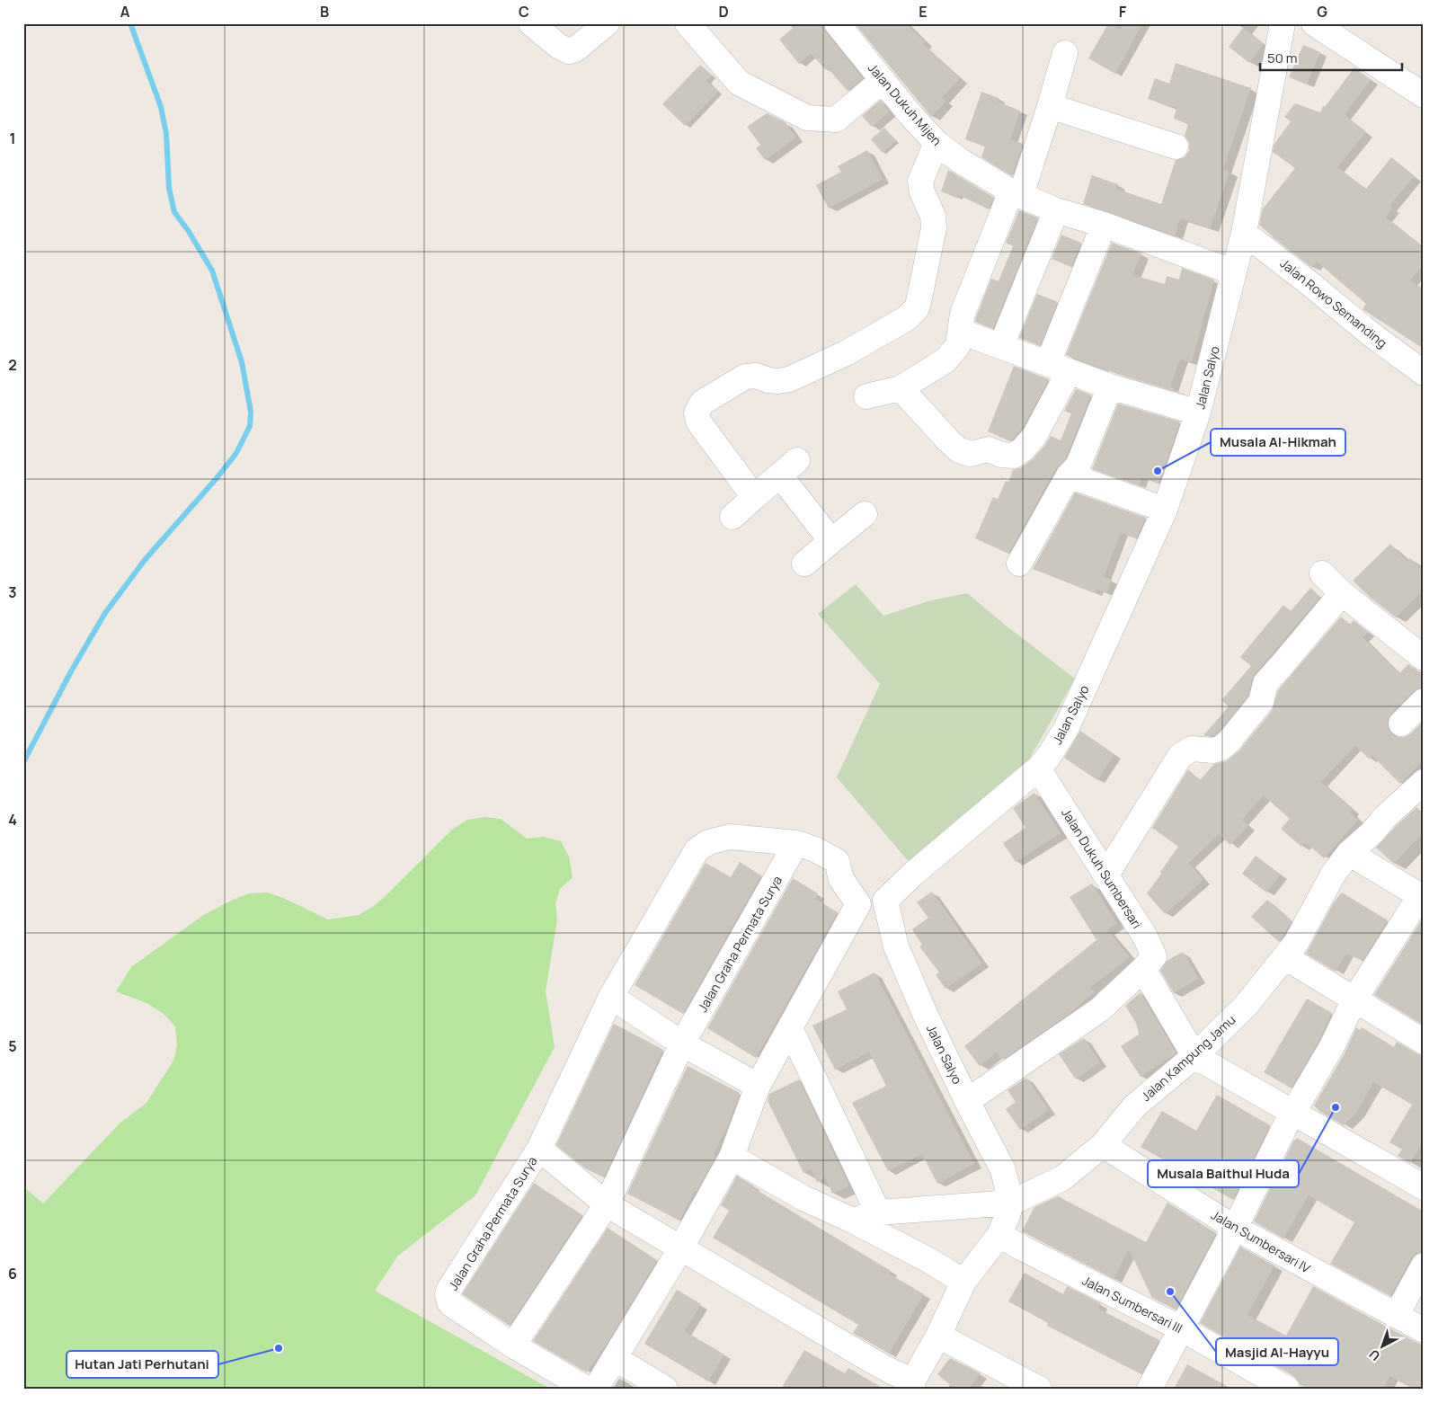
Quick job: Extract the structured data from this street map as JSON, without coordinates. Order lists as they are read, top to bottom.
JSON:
{
  "streets": {
    "street": [
      "Jalan Dukuh Mijen",
      "Jalan Rowo Semanding",
      "Jalan Salyo",
      "Jalan Dukuh Sumbersari",
      "Jalan Graha Permata Surya",
      "Jalan Kampung Jamu",
      "Jalan Sumbersari IV",
      "Jalan Sumbersari III"
    ]
  },
  "crossings": [
    ["Jalan Dukuh Mijen", "Jalan Salyo"],
    ["Jalan Rowo Semanding", "Jalan Salyo"],
    ["Jalan Salyo", "Jalan Dukuh Sumbersari"],
    ["Jalan Salyo", "Jalan Kampung Jamu"],
    ["Jalan Kampung Jamu", "Jalan Sumbersari IV"]
  ],
  "places": [
    "Musala Al-Hikmah",
    "Musala Baithul Huda",
    "Masjid Al-Hayyu",
    "Hutan Jati Perhutani"
  ],
  "scale_bar": "50 m",
  "north": "bottom left",
  "grid": {
    "columns": [
      "A",
      "B",
      "C",
      "D",
      "E",
      "F",
      "G"
    ],
    "rows": [
      "1",
      "2",
      "3",
      "4",
      "5",
      "6"
    ]
  }
}
